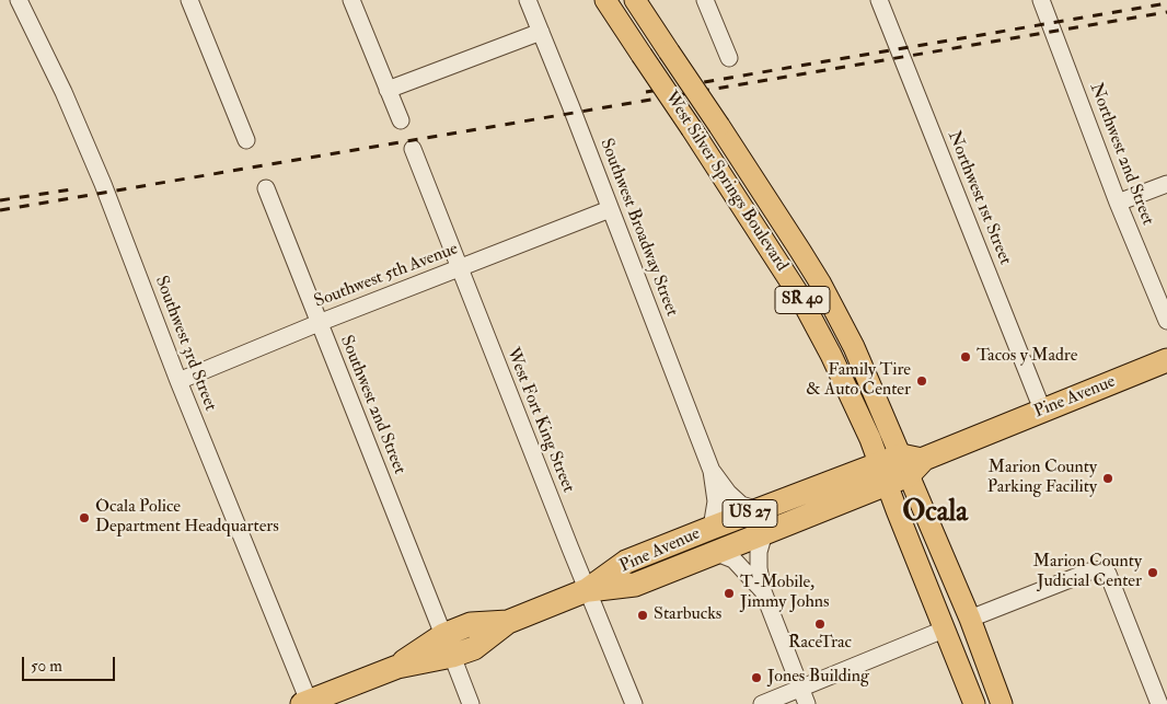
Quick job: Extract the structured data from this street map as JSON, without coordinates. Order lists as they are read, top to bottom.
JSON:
{
  "streets": {
    "highway": ["Pine Avenue", "US 27"],
    "main road": ["West Silver Springs Boulevard", "SR 40"],
    "street": [
      "Northwest 2nd Street",
      "Northwest 1st Street",
      "Southwest Broadway Street",
      "Southwest 5th Avenue",
      "Southwest 3rd Street",
      "Southwest 2nd Street",
      "West Fort King Street"
    ]
  },
  "crossings": [
    ["West Silver Springs Boulevard", "Pine Avenue"],
    ["Northwest 1st Street", "Pine Avenue"],
    ["Southwest Broadway Street", "Southwest 5th Avenue"],
    ["Southwest Broadway Street", "Pine Avenue"],
    ["Southwest 5th Avenue", "Southwest 3rd Street"],
    ["Southwest 5th Avenue", "Southwest 2nd Street"],
    ["Southwest 5th Avenue", "West Fort King Street"],
    ["Southwest 3rd Street", "Pine Avenue"],
    ["Pine Avenue", "Southwest 2nd Street"],
    ["Pine Avenue", "West Fort King Street"]
  ],
  "districts": ["Ocala"],
  "places": [
    "Tacos y Madre",
    "Family Tire & Auto Center",
    "Marion County Parking Facility",
    "Ocala Police Department Headquarters",
    "Marion County Judicial Center",
    "T-Mobile, Jimmy Johns",
    "Starbucks",
    "RaceTrac",
    "Jones Building"
  ],
  "scale_bar": "50 m"
}
